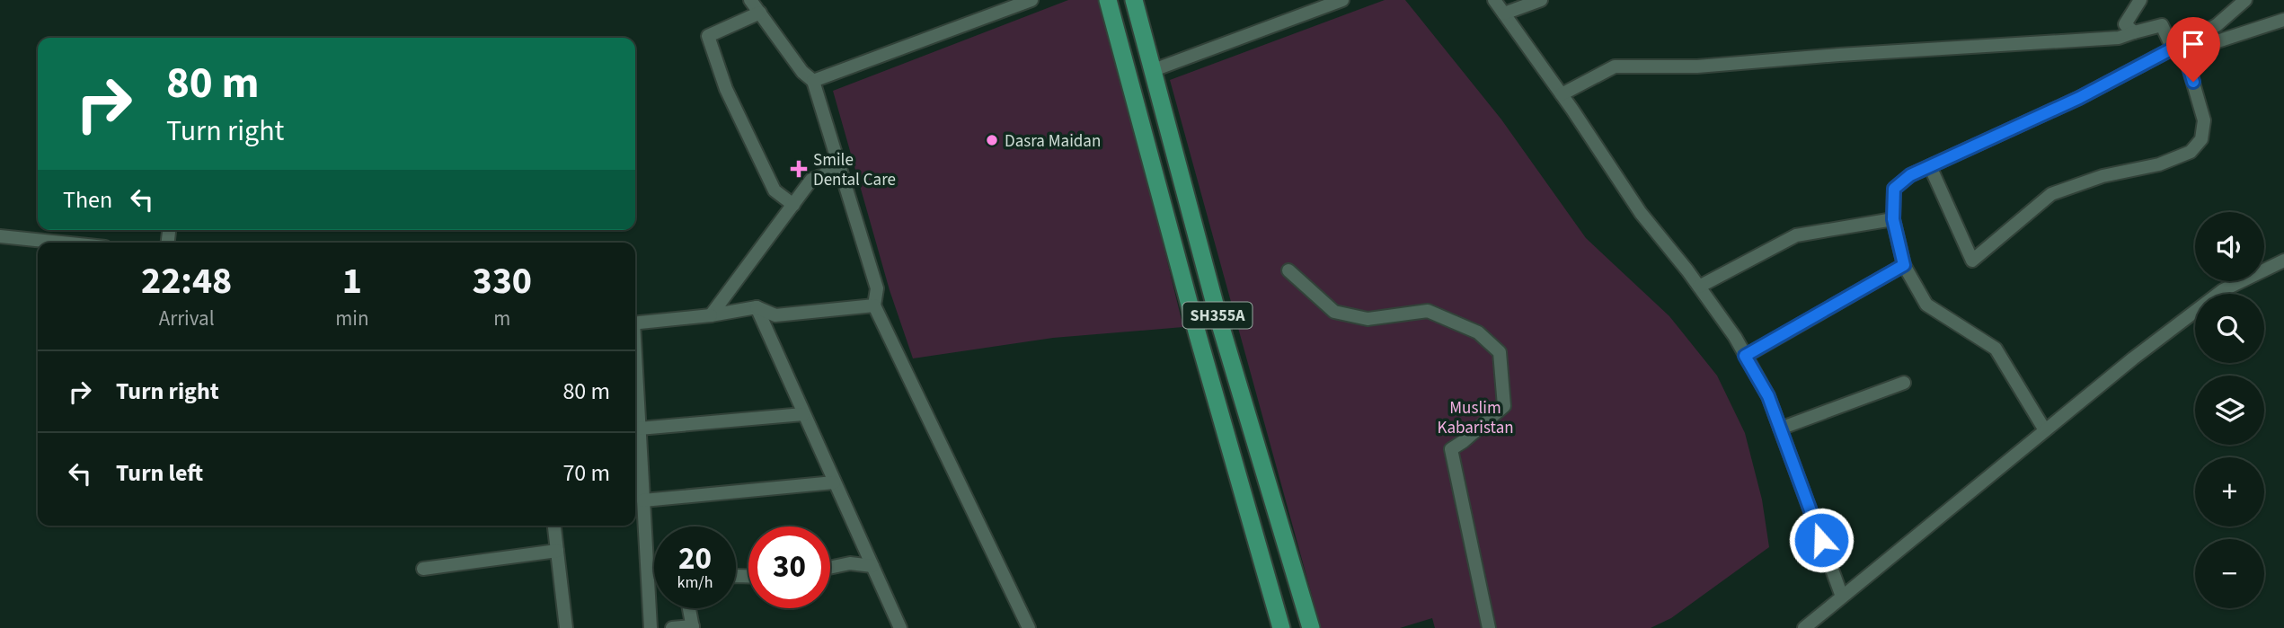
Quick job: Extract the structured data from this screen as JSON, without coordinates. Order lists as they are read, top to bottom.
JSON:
{
  "streets": {
    "main road": ["SH355A"]
  },
  "parks": ["Muslim Kabaristan"],
  "places": {
    "other": ["Dasra Maidan"],
    "health": ["Smile Dental Care"]
  },
  "page": {
    "turn": ["80 m", "Turn right"],
    "then": "Then",
    "map_buttons": ["+", "−"],
    "eta": [
      "22:48",
      "Arrival",
      "1",
      "min",
      "330",
      "m"
    ],
    "list": [
      {
        "name": "Turn right",
        "value": "80 m"
      },
      {
        "name": "Turn left",
        "value": "70 m"
      }
    ],
    "speed": "20 km/h",
    "limit": "30"
  }
}
